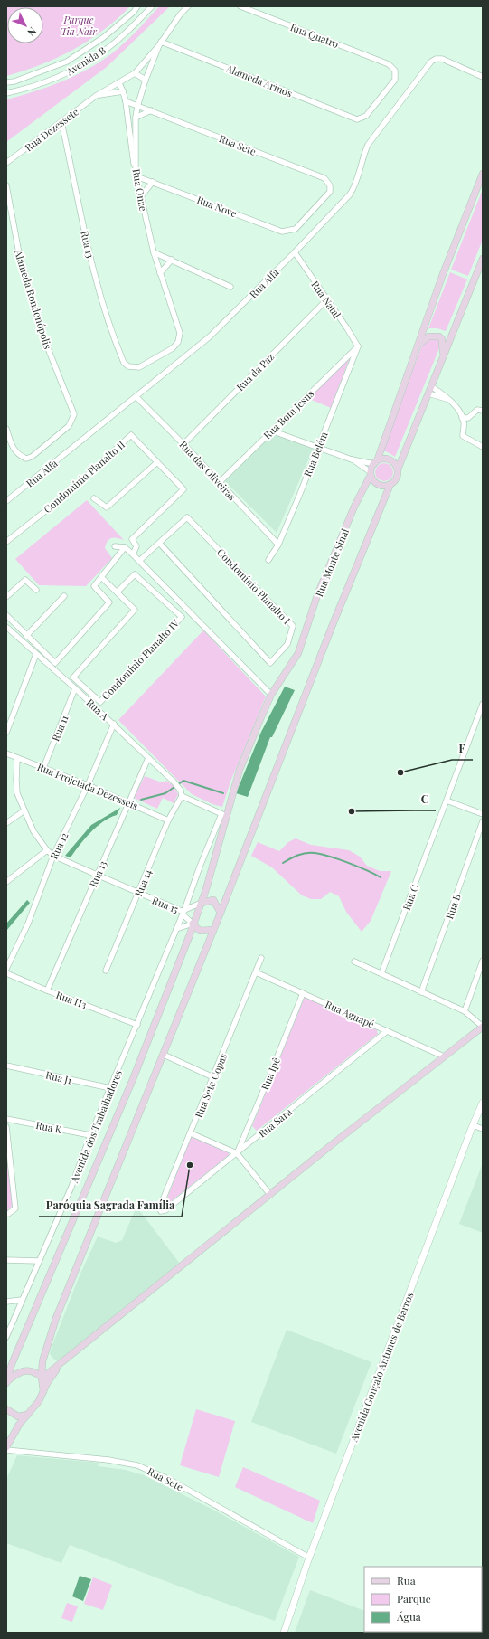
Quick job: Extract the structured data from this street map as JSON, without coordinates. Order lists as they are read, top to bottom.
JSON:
{
  "streets": {
    "main road": ["Rua Monte Sinai"],
    "street": [
      "Rua Quatro",
      "Avenida B",
      "Alameda Arinos",
      "Rua Dezessete",
      "Rua Sete",
      "Rua Onze",
      "Rua Nove",
      "Rua 13",
      "Rua Alfa",
      "Alameda Rondonópolis",
      "Rua Natal",
      "Rua da Paz",
      "Rua Bom Jesus",
      "Rua Belém",
      "Rua das Oliveiras",
      "Condomínio Planalto II",
      "Condomínio Planalto I",
      "Condomínio Planalto IV",
      "Rua A",
      "Rua 11",
      "Rua Projetada Dezesseis",
      "Rua 12",
      "Rua 14",
      "Rua C",
      "Rua 15",
      "Rua B",
      "Rua H3",
      "Rua Aguapé",
      "Rua Ipê",
      "Rua J1",
      "Rua Sete Copas",
      "Rua Sara",
      "Avenida dos Trabalhadores",
      "Rua K",
      "Avenida Gonçalo Antunes de Barros"
    ]
  },
  "crossings": [
    ["Rua Quatro", "Alameda Arinos"],
    ["Alameda Arinos", "Rua Dezessete"],
    ["Alameda Arinos", "Rua Onze"],
    ["Rua Dezessete", "Rua Onze"],
    ["Rua Dezessete", "Rua 13"],
    ["Rua Sete", "Rua Onze"],
    ["Rua Sete", "Rua Nove"],
    ["Rua Sete", "Avenida Gonçalo Antunes de Barros"],
    ["Rua Onze", "Rua Nove"],
    ["Rua Onze", "Rua 13"],
    ["Rua 13", "Rua A"],
    ["Rua 13", "Rua Projetada Dezesseis"],
    ["Rua 13", "Rua 15"],
    ["Rua 13", "Rua H3"],
    ["Rua Alfa", "Rua Natal"],
    ["Rua Alfa", "Rua das Oliveiras"],
    ["Rua Natal", "Rua da Paz"],
    ["Rua Natal", "Rua Bom Jesus"],
    ["Rua Natal", "Rua Belém"],
    ["Rua da Paz", "Rua das Oliveiras"],
    ["Rua Bom Jesus", "Rua Belém"],
    ["Rua Bom Jesus", "Rua das Oliveiras"],
    ["Rua Belém", "Rua das Oliveiras"],
    ["Rua Monte Sinai", "Rua 15"],
    ["Rua Monte Sinai", "Avenida dos Trabalhadores"],
    ["Rua A", "Rua 11"],
    ["Rua A", "Rua 12"],
    ["Rua A", "Rua 14"],
    ["Rua 11", "Rua Projetada Dezesseis"],
    ["Rua Projetada Dezesseis", "Rua 12"],
    ["Rua Projetada Dezesseis", "Rua 14"],
    ["Rua 12", "Rua 15"],
    ["Rua 14", "Rua 15"],
    ["Rua 15", "Avenida dos Trabalhadores"],
    ["Rua H3", "Avenida dos Trabalhadores"],
    ["Rua Aguapé", "Rua Ipê"],
    ["Rua Aguapé", "Rua Sete Copas"],
    ["Rua Aguapé", "Rua Sara"],
    ["Rua Ipê", "Rua Sara"],
    ["Rua J1", "Avenida dos Trabalhadores"],
    ["Rua Sete Copas", "Rua Sara"],
    ["Avenida dos Trabalhadores", "Rua K"]
  ],
  "parks": ["Parque Tia Nair"],
  "places": ["F", "C", "Paróquia Sagrada Família"],
  "legend": ["Rua", "Parque", "Água"],
  "north": "bottom right"
}
